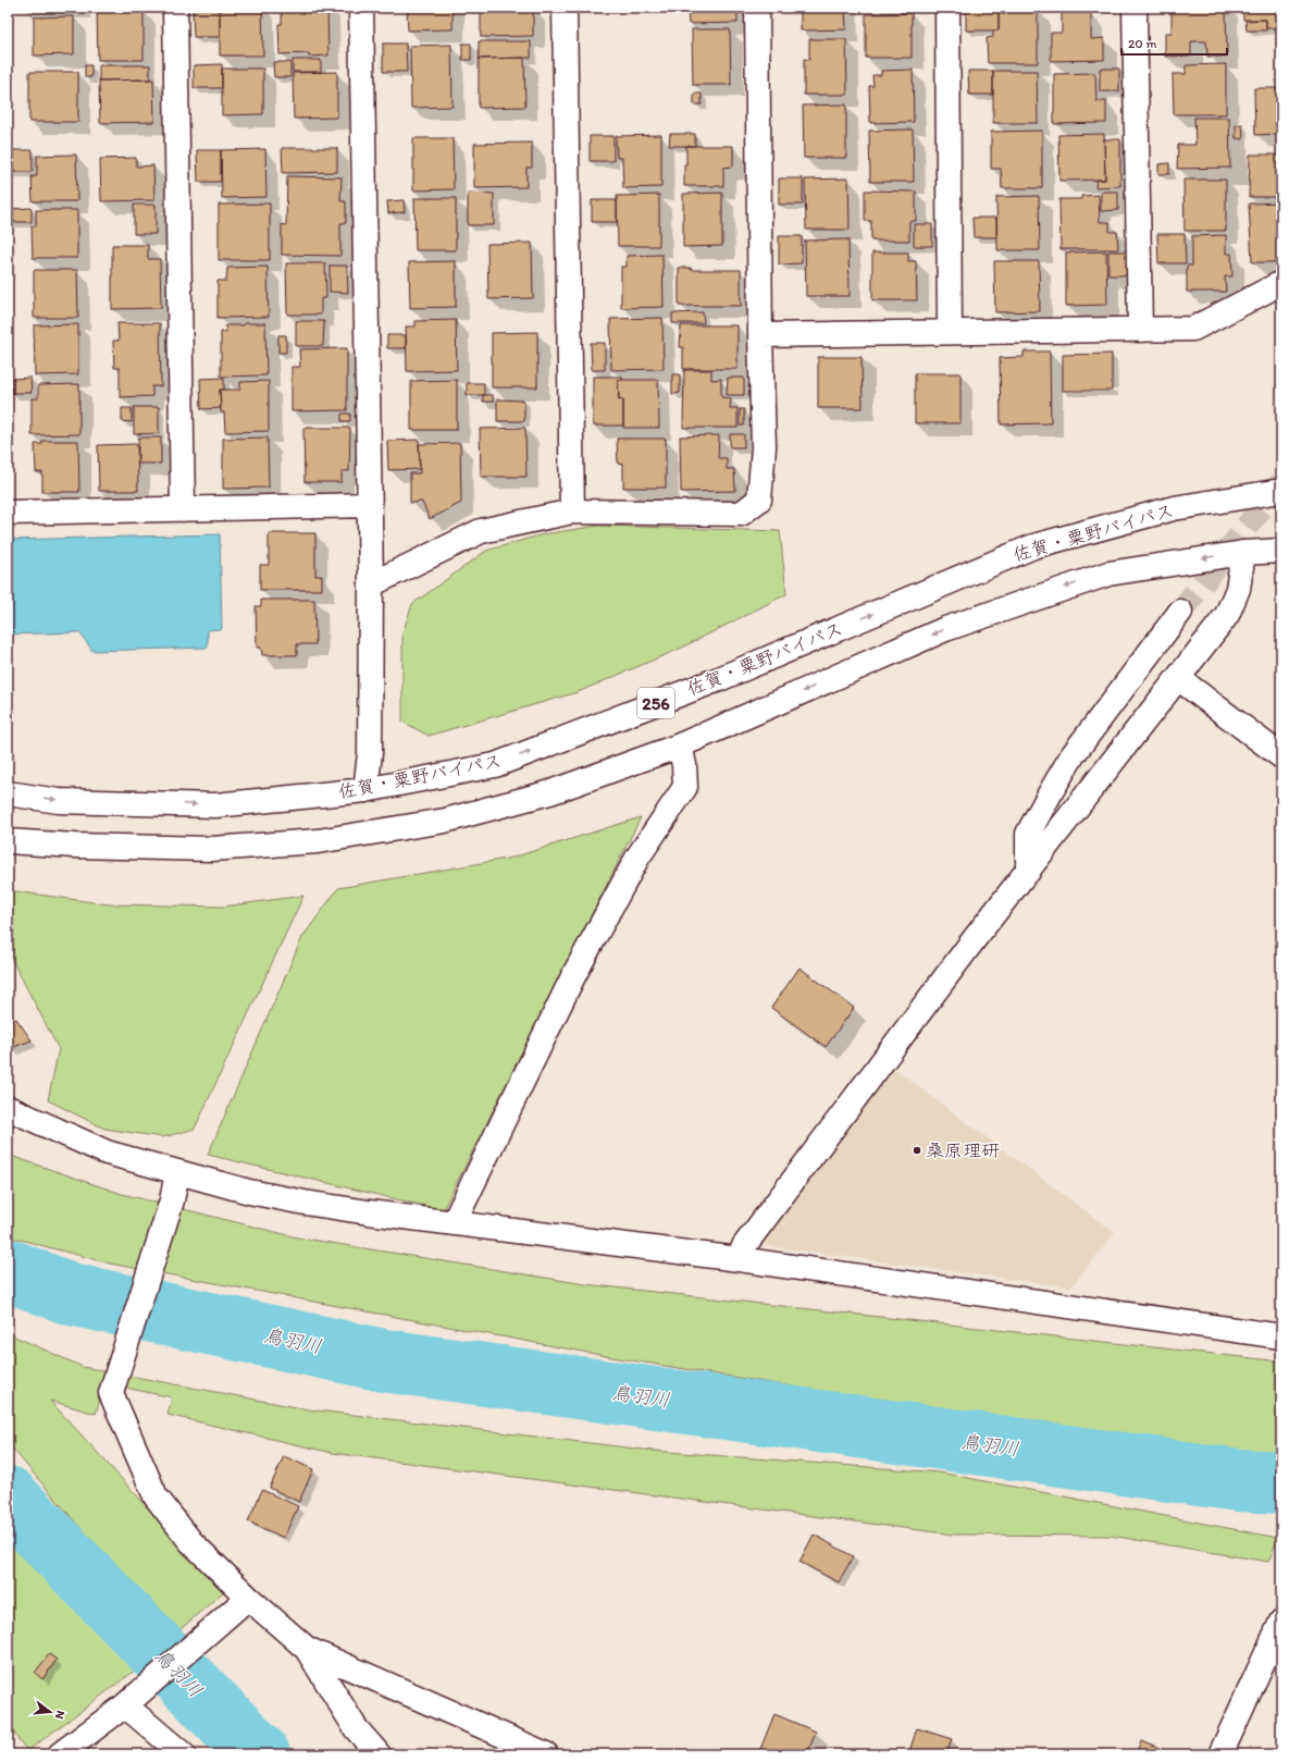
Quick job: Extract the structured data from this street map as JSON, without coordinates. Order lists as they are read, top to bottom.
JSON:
{
  "streets": {
    "main road": ["佐賀・粟野バイパス", "256"]
  },
  "water": ["鳥羽川"],
  "places": ["桑原理研"],
  "scale_bar": "20 m",
  "north": "right"
}
